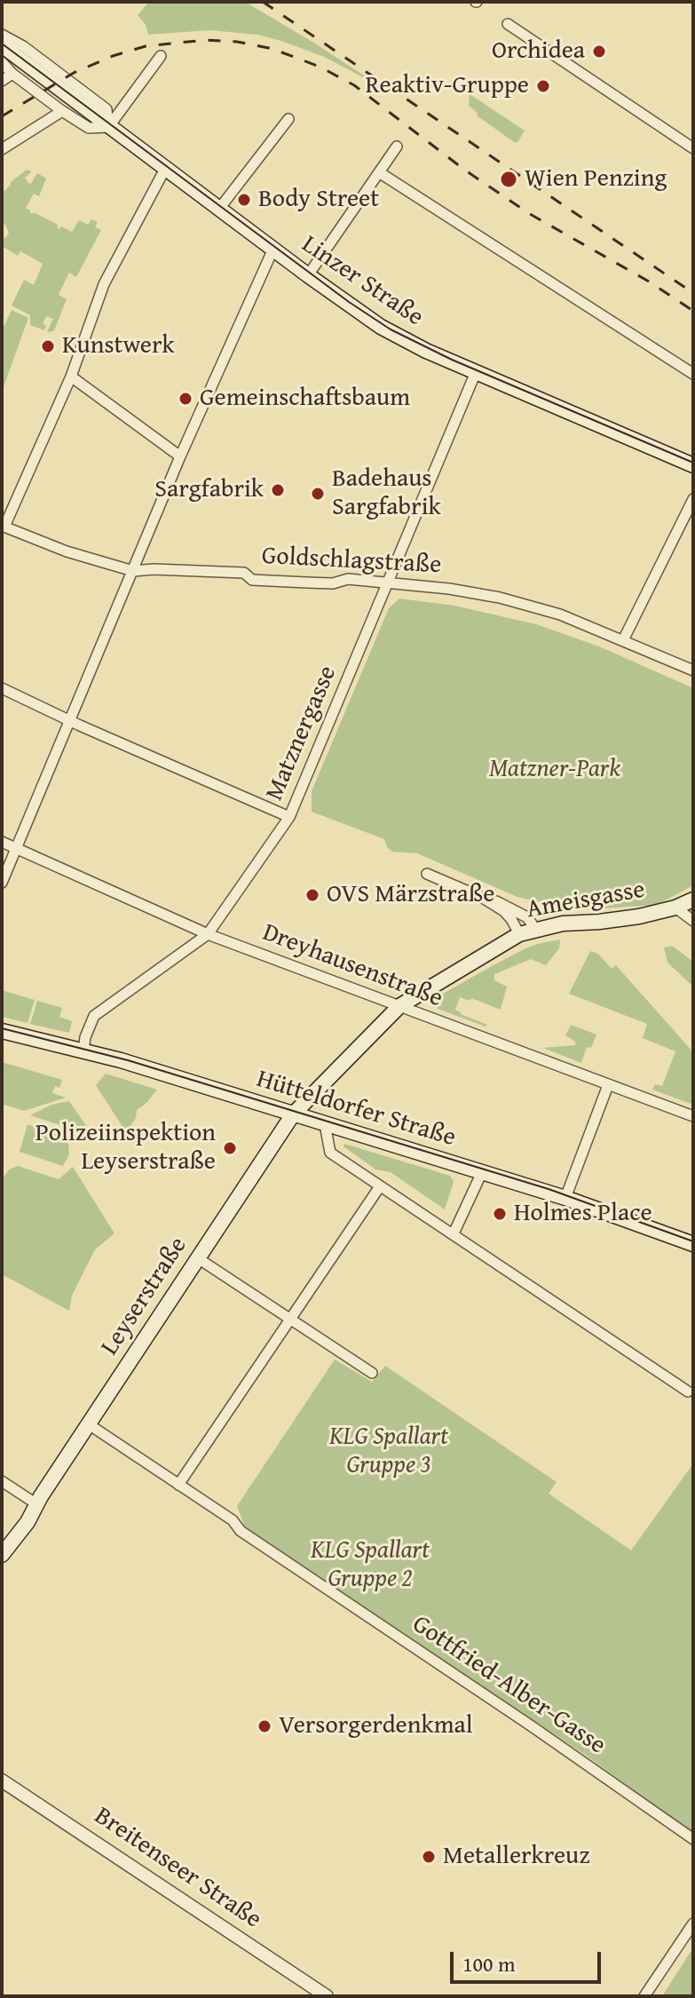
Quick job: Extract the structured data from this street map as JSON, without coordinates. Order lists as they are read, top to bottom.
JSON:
{
  "streets": {
    "main road": [
      "Linzer Straße",
      "Ameisgasse",
      "Hütteldorfer Straße",
      "Leyserstraße"
    ],
    "street": [
      "Goldschlagstraße",
      "Matznergasse",
      "Dreyhausenstraße",
      "Gottfried-Alber-Gasse",
      "Breitenseer Straße"
    ]
  },
  "crossings": [
    ["Linzer Straße", "Matznergasse"],
    ["Goldschlagstraße", "Matznergasse"],
    ["Matznergasse", "Dreyhausenstraße"],
    ["Matznergasse", "Hütteldorfer Straße"],
    ["Ameisgasse", "Dreyhausenstraße"],
    ["Ameisgasse", "Hütteldorfer Straße"],
    ["Ameisgasse", "Leyserstraße"],
    ["Hütteldorfer Straße", "Leyserstraße"],
    ["Leyserstraße", "Gottfried-Alber-Gasse"]
  ],
  "parks": ["Matzner-Park", "KLG Spallart Gruppe 3", "KLG Spallart Gruppe 2"],
  "places": [
    "Orchidea",
    "Reaktiv-Gruppe",
    "Wien Penzing",
    "Body Street",
    "Kunstwerk",
    "Gemeinschaftsbaum",
    "Sargfabrik",
    "Badehaus Sargfabrik",
    "OVS Märzstraße",
    "Polizeiinspektion Leyserstraße",
    "Holmes Place",
    "Versorgerdenkmal",
    "Metallerkreuz"
  ],
  "scale_bar": "100 m"
}
